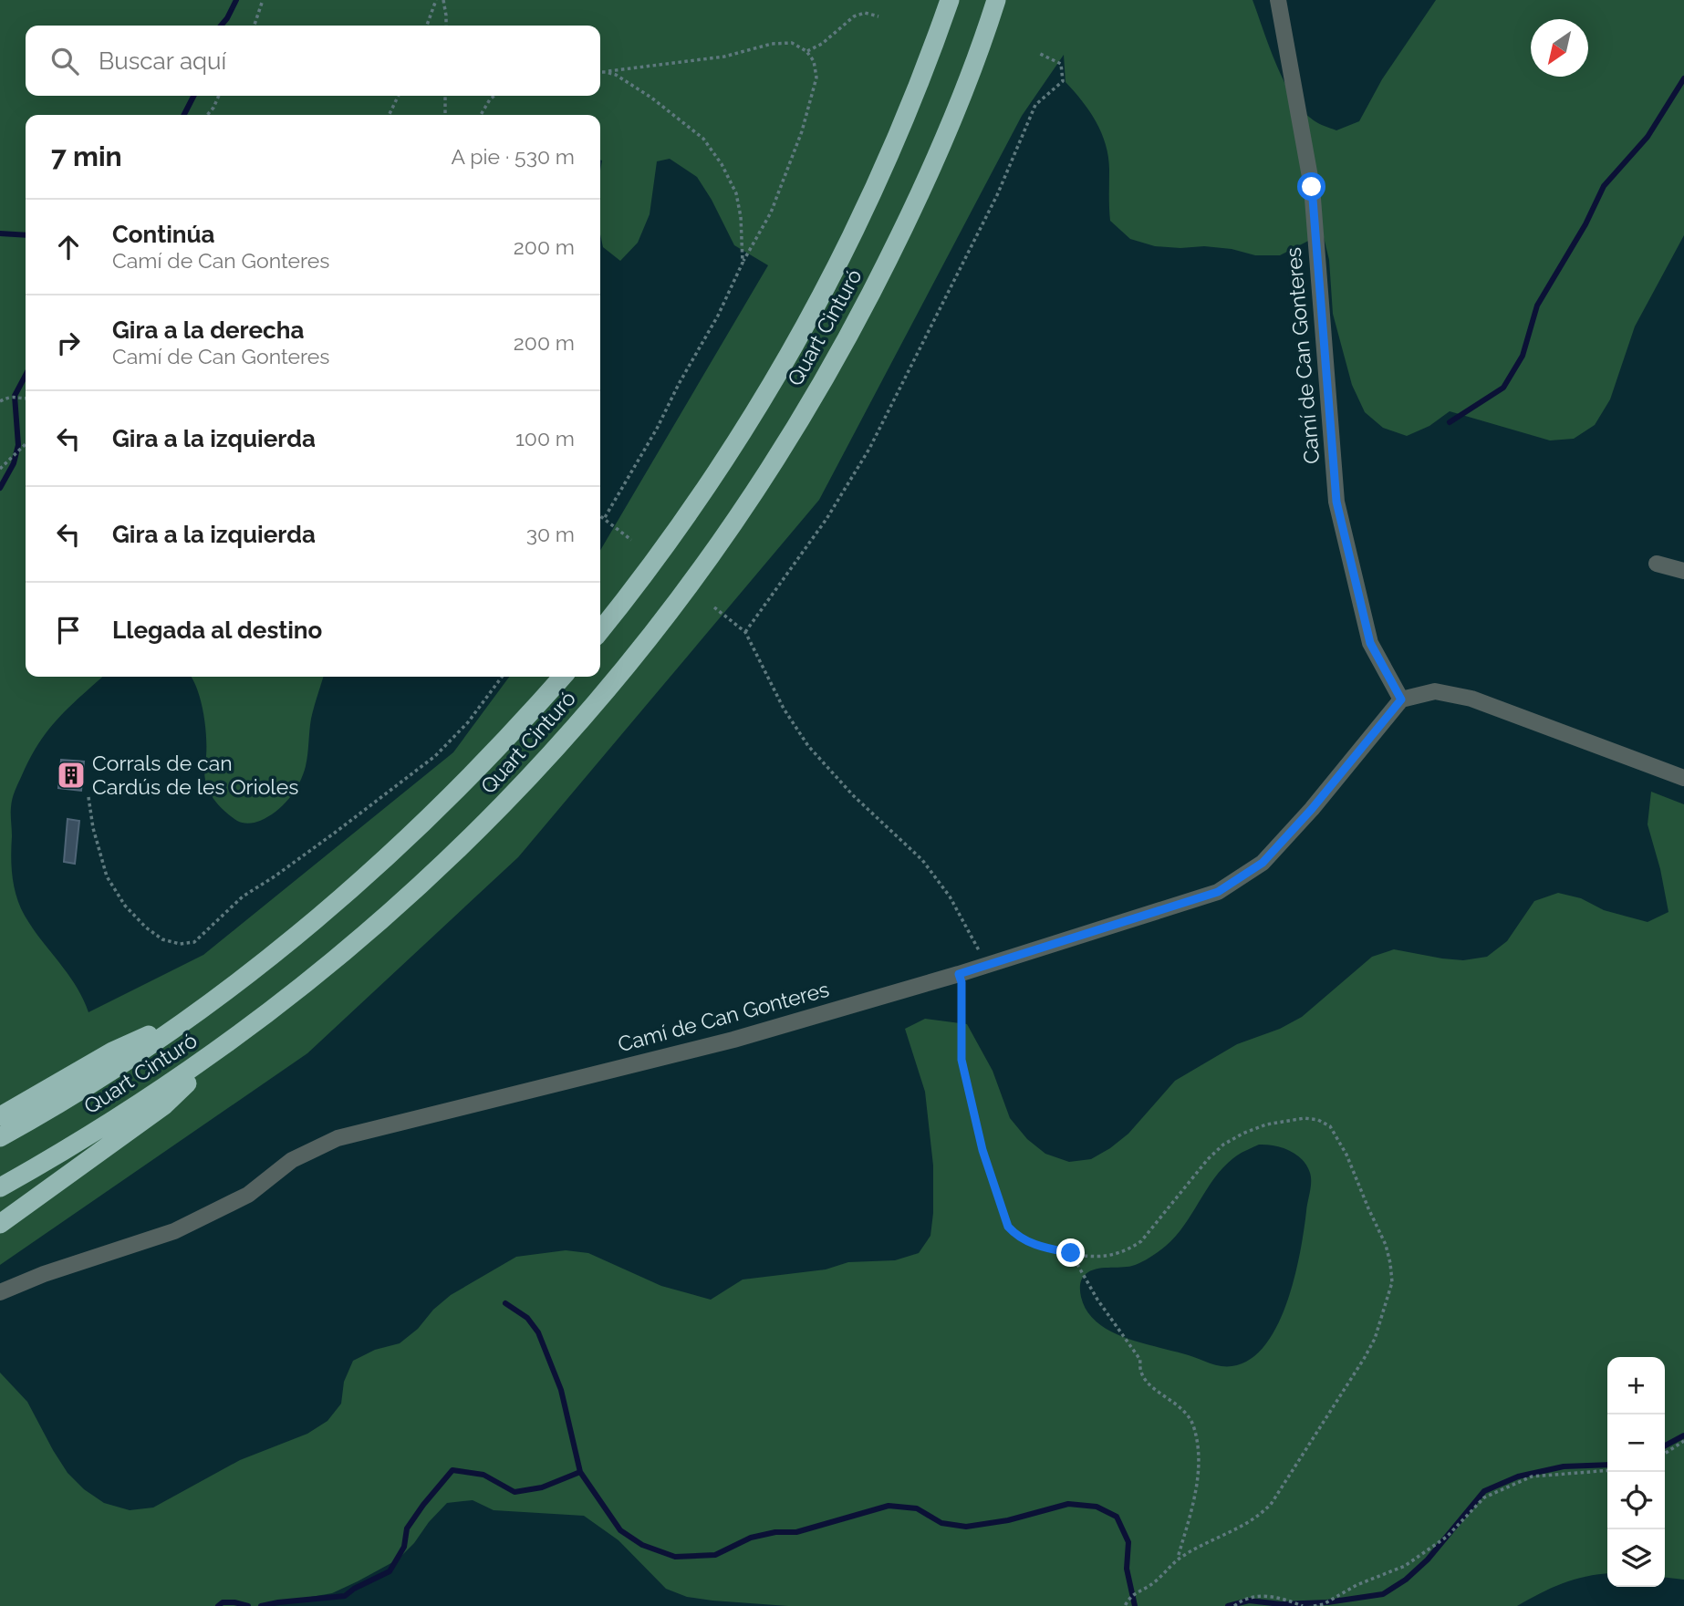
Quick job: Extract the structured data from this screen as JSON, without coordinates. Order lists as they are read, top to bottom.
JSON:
{
  "streets": {
    "highway": ["Quart Cinturó"],
    "street": ["Camí de Can Gonteres"]
  },
  "places": {
    "building": ["Corrals de can Cardús de les Orioles"]
  },
  "north": "bottom left",
  "page": {
    "search": "Buscar aquí",
    "heading": ["7 min", "A pie · 530 m"],
    "list": [
      ["Continúa", "Camí de Can Gonteres", "200 m"],
      ["Gira a la derecha", "Camí de Can Gonteres", "200 m"],
      ["Gira a la izquierda", "100 m"],
      ["Gira a la izquierda", "30 m"],
      "Llegada al destino"
    ],
    "map_buttons": ["+", "−"]
  }
}
